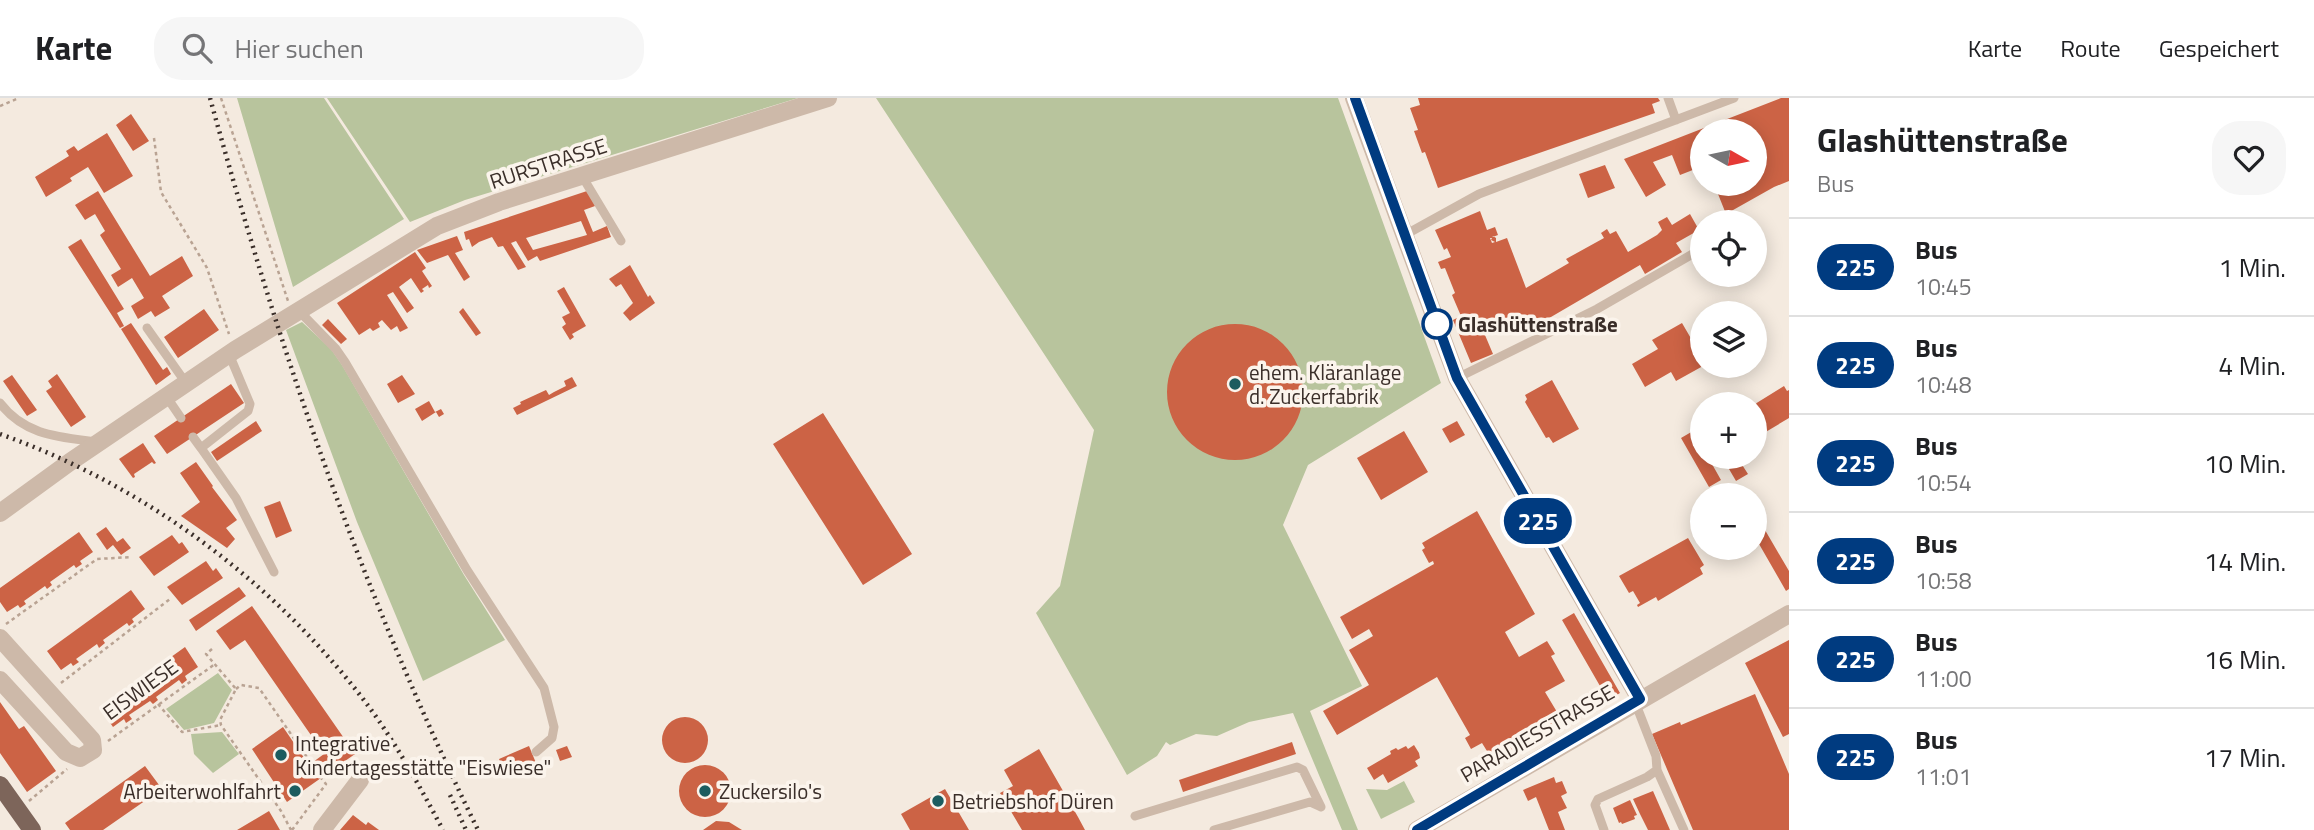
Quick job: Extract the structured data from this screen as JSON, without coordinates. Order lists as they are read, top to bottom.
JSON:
{
  "streets": {
    "street": ["RURSTRASSE", "EISWIESE", "PARADIESSTRASSE"]
  },
  "places": [
    "Glashüttenstraße",
    "ehem. Kläranlage d. Zuckerfabrik",
    "Integrative Kindertagesstätte \"Eiswiese\"",
    "Arbeiterwohlfahrt",
    "Zuckersilo's",
    "Betriebshof Düren"
  ],
  "lines": ["bus line 225"],
  "north": "right",
  "page": {
    "header": "Karte",
    "search": "Hier suchen",
    "nav": ["Karte", "Route", "Gespeichert"],
    "on_map": "225",
    "heading": ["Glashüttenstraße", "Bus"],
    "map_buttons": ["+", "−"],
    "list": [
      {
        "mark": "225",
        "name": "Bus",
        "note": "10:45",
        "value": "1 Min."
      },
      {
        "mark": "225",
        "name": "Bus",
        "note": "10:48",
        "value": "4 Min."
      },
      {
        "mark": "225",
        "name": "Bus",
        "note": "10:54",
        "value": "10 Min."
      },
      {
        "mark": "225",
        "name": "Bus",
        "note": "10:58",
        "value": "14 Min."
      },
      {
        "mark": "225",
        "name": "Bus",
        "note": "11:00",
        "value": "16 Min."
      },
      {
        "mark": "225",
        "name": "Bus",
        "note": "11:01",
        "value": "17 Min."
      }
    ]
  }
}
